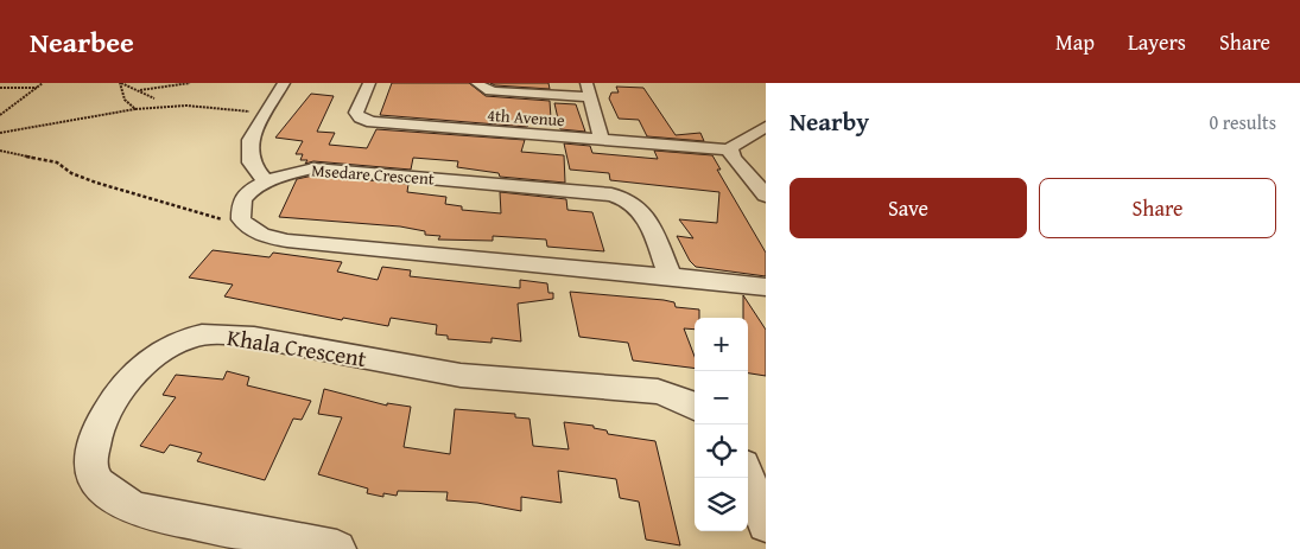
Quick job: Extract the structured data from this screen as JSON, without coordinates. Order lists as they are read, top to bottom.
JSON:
{
  "streets": {
    "street": ["4th Avenue", "Msedare Crescent", "Khala Crescent"]
  },
  "page": {
    "header": "Nearbee",
    "nav": ["Map", "Layers", "Share"],
    "heading": ["Nearby", "0 results"],
    "buttons": ["Save", "Share"],
    "map_buttons": ["+", "−"]
  }
}
